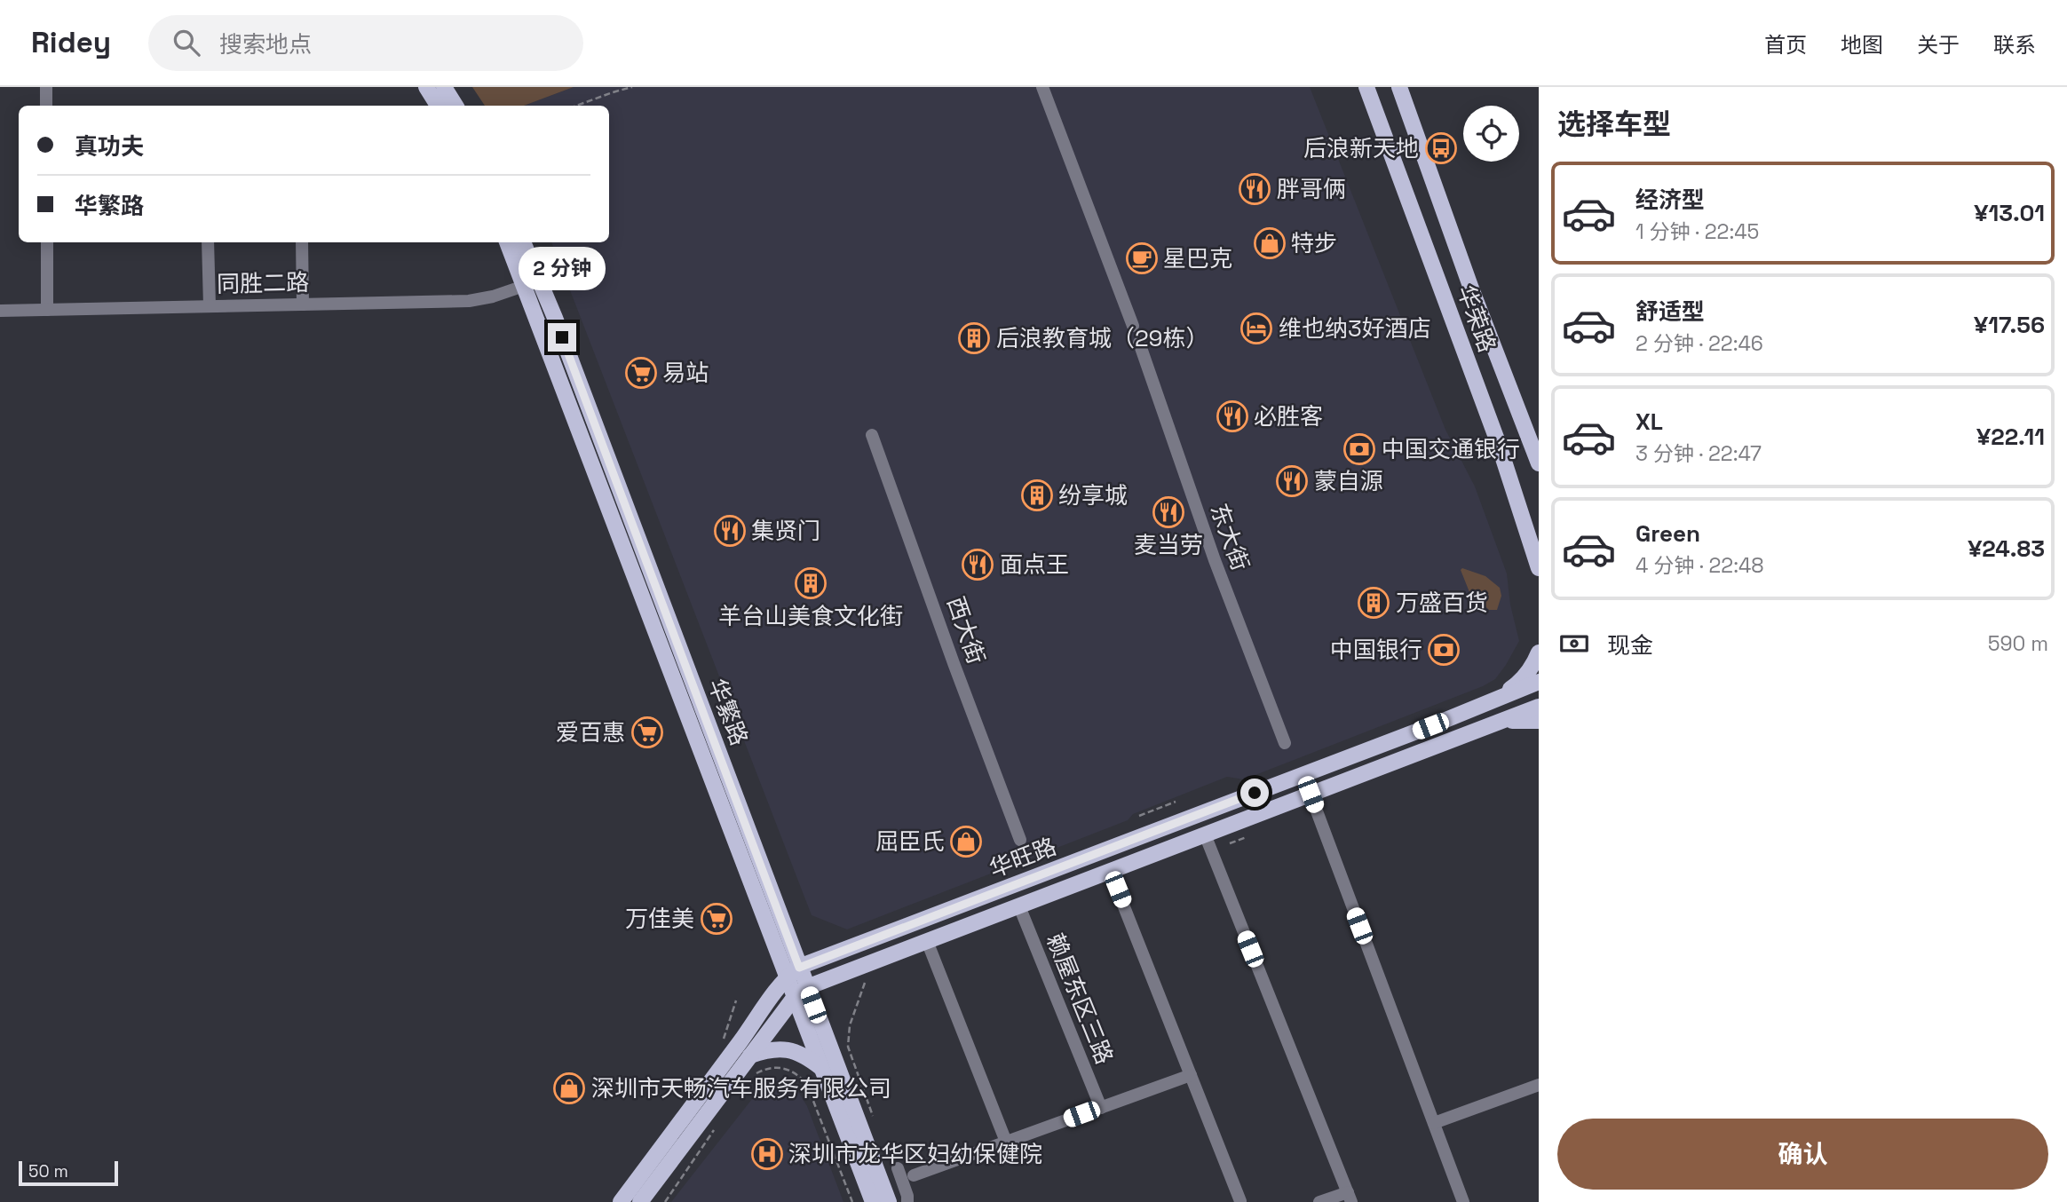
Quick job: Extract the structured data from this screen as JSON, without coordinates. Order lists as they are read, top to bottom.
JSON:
{
  "streets": {
    "main road": ["华荣路", "华繁路", "华旺路"],
    "street": [
      "同胜二路",
      "东大街",
      "西大街",
      "赖屋东区三路"
    ]
  },
  "crossings": [
    ["同胜二路", "华繁路"],
    ["华繁路", "华旺路"],
    ["华旺路", "赖屋东区三路"]
  ],
  "places": {
    "bus stop": ["后浪新天地"],
    "restaurant": [
      "胖哥俩",
      "必胜客",
      "蒙自源",
      "麦当劳",
      "集贤门",
      "面点王"
    ],
    "shop": ["特步", "屈臣氏", "深圳市天畅汽车服务有限公司"],
    "cafe": ["星巴克"],
    "hotel": ["维也纳3好酒店"],
    "building": [
      "后浪教育城（29栋）",
      "纷享城",
      "羊台山美食文化街",
      "万盛百货"
    ],
    "supermarket": ["易站", "爱百惠", "万佳美"],
    "bank": ["中国交通银行", "中国银行"],
    "hospital": ["深圳市龙华区妇幼保健院"]
  },
  "scale_bar": "50 m",
  "page": {
    "header": "Ridey",
    "search": "搜索地点",
    "nav": [
      "首页",
      "地图",
      "关于",
      "联系"
    ],
    "heading": "选择车型",
    "banner": ["真功夫", "华繁路"],
    "list": [
      {
        "name": "经济型",
        "note": "1 分钟 · 22:45",
        "value": "¥13.01"
      },
      {
        "name": "舒适型",
        "note": "2 分钟 · 22:46",
        "value": "¥17.56"
      },
      {
        "name": "XL",
        "note": "3 分钟 · 22:47",
        "value": "¥22.11"
      },
      {
        "name": "Green",
        "note": "4 分钟 · 22:48",
        "value": "¥24.83"
      }
    ],
    "bubble": "2 分钟",
    "pay": ["现金", "590 m"],
    "buttons": "确认",
    "scale": "50 m"
  }
}
